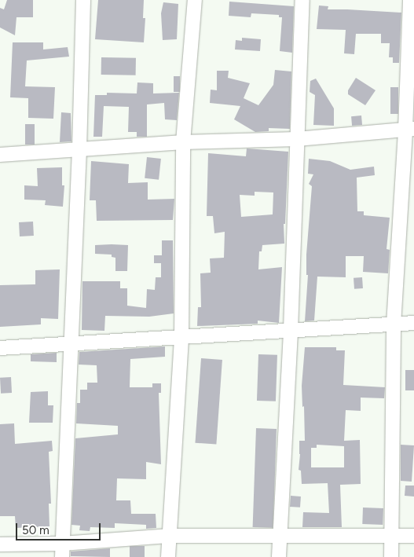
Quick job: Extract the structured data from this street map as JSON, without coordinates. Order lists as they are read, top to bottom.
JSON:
{
  "scale_bar": "50 m"
}
